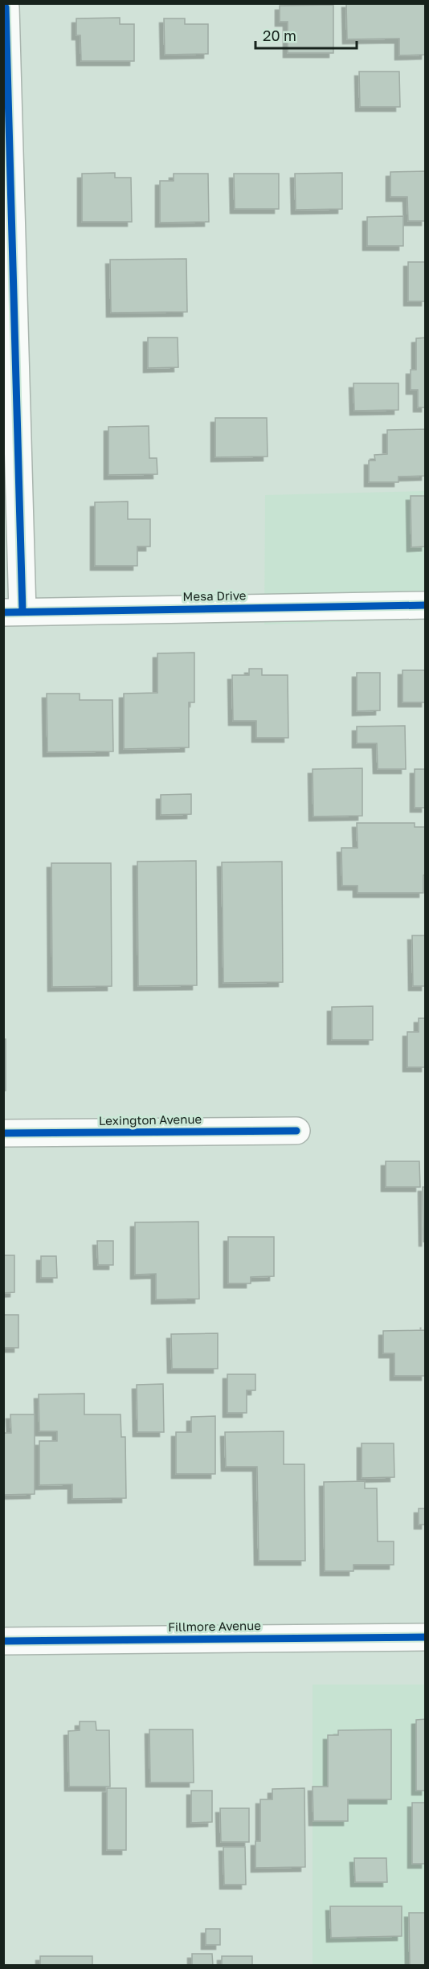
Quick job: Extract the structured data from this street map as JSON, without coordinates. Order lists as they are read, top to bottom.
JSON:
{
  "streets": {
    "street": ["Mesa Drive", "Lexington Avenue", "Fillmore Avenue"]
  },
  "scale_bar": "20 m"
}
